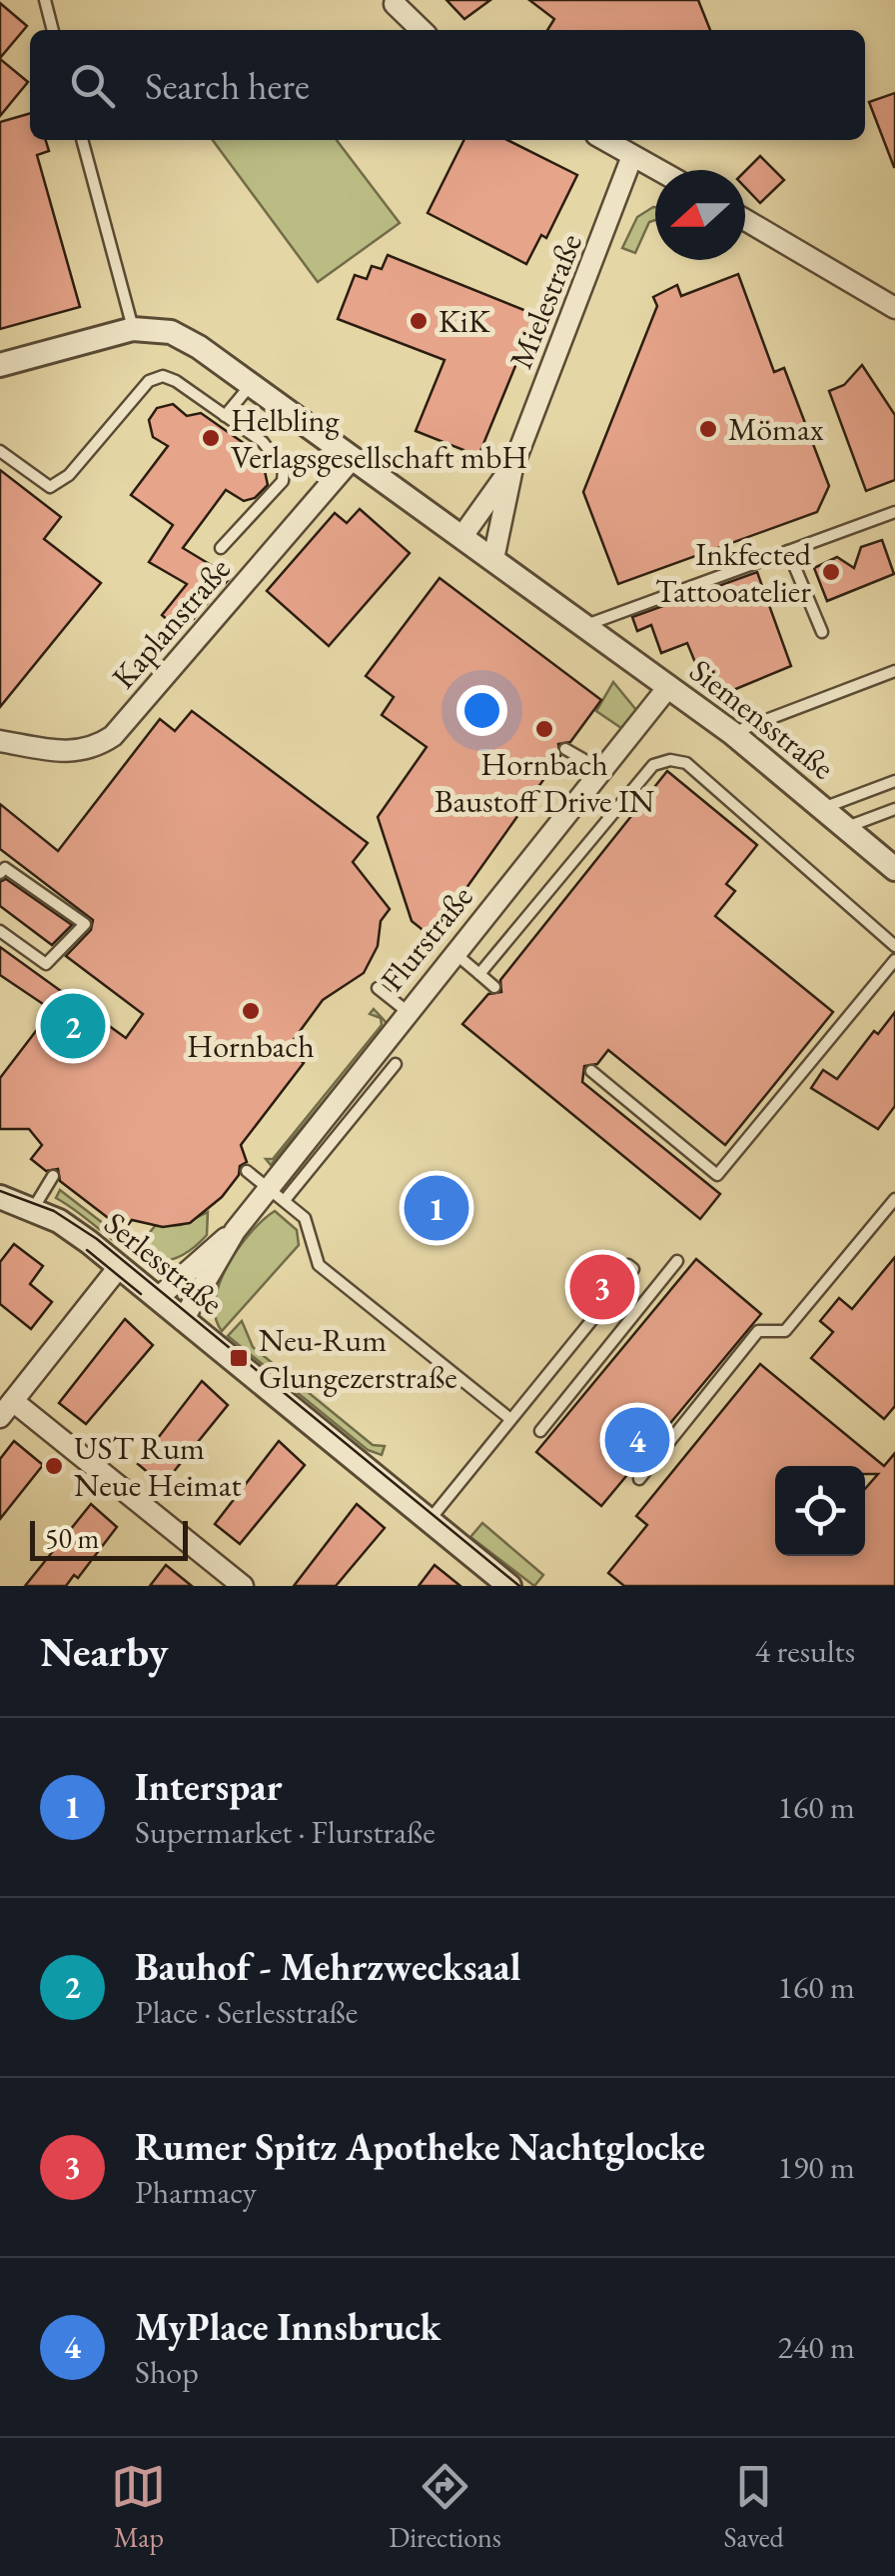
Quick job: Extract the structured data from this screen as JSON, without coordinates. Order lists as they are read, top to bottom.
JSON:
{
  "streets": {
    "street": [
      "Mielestraße",
      "Kaplanstraße",
      "Siemensstraße",
      "Flurstraße",
      "Serlesstraße"
    ]
  },
  "crossings": [
    ["Mielestraße", "Siemensstraße"],
    ["Kaplanstraße", "Siemensstraße"],
    ["Siemensstraße", "Flurstraße"],
    ["Flurstraße", "Serlesstraße"]
  ],
  "places": {
    "other": [
      "KiK",
      "Mömax",
      "Helbling Verlagsgesellschaft mbH",
      "Inkfected Tattooatelier",
      "Hornbach Baustoff Drive IN",
      "Hornbach",
      "UST Rum Neue Heimat"
    ],
    "transit": ["Neu-Rum Glungezerstraße"]
  },
  "scale_bar": "50 m",
  "north": "left",
  "page": {
    "search": "Search here",
    "pins": [
      "2",
      "1",
      "3",
      "4"
    ],
    "scale": "50 m",
    "heading": ["Nearby", "4 results"],
    "list": [
      {
        "mark": "1",
        "name": "Interspar",
        "note": "Supermarket · Flurstraße",
        "value": "160 m"
      },
      {
        "mark": "2",
        "name": "Bauhof - Mehrzwecksaal",
        "note": "Place · Serlesstraße",
        "value": "160 m"
      },
      {
        "mark": "3",
        "name": "Rumer Spitz Apotheke Nachtglocke",
        "note": "Pharmacy",
        "value": "190 m"
      },
      {
        "mark": "4",
        "name": "MyPlace Innsbruck",
        "note": "Shop",
        "value": "240 m"
      }
    ],
    "nav": ["Map", "Directions", "Saved"]
  }
}
